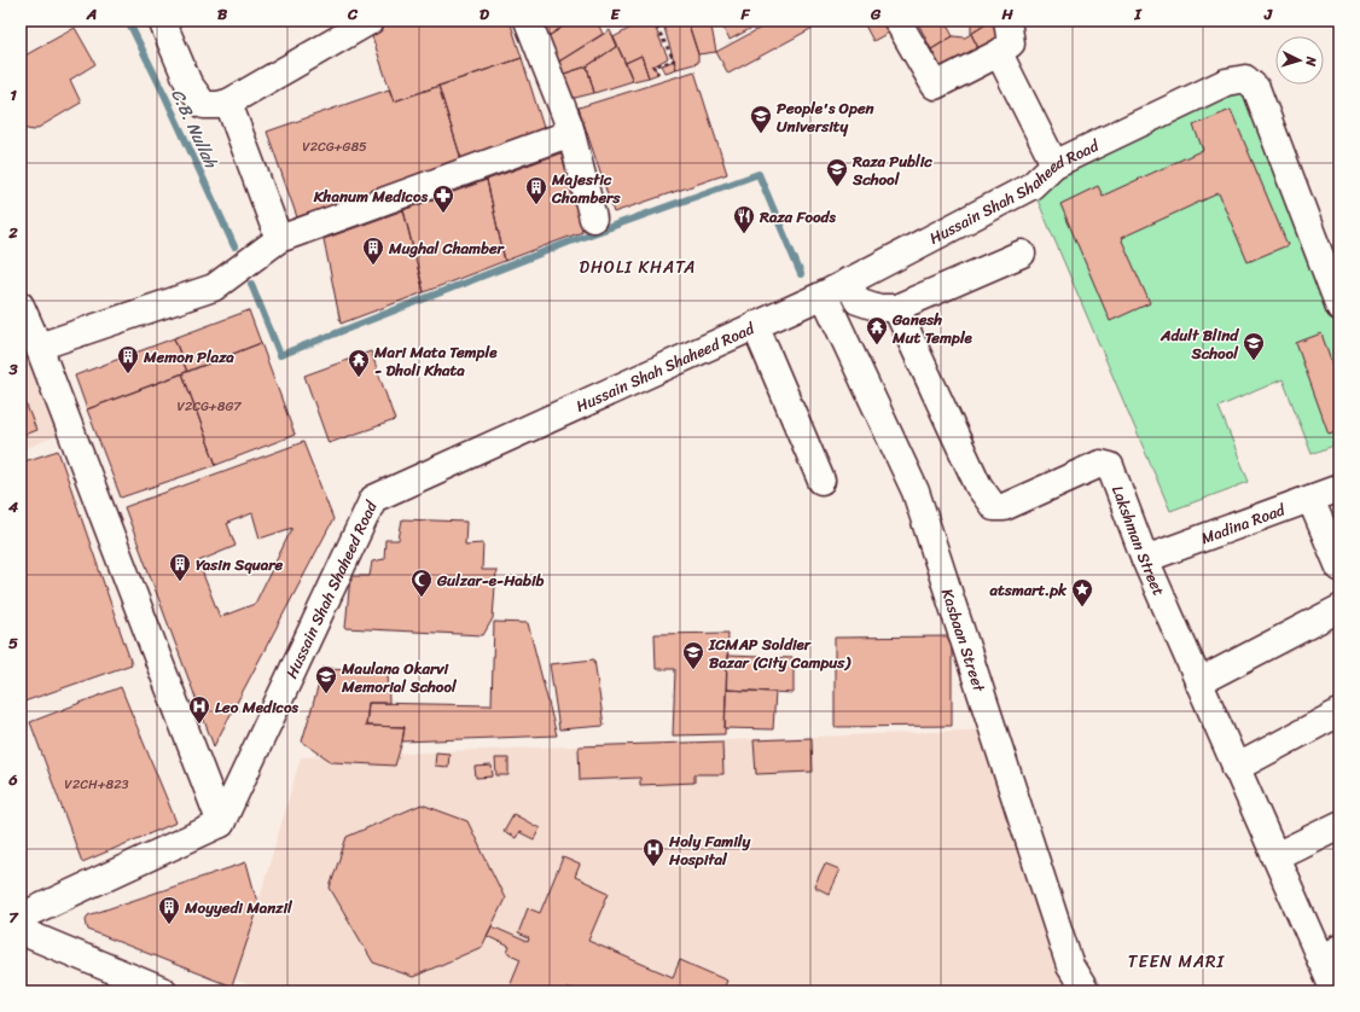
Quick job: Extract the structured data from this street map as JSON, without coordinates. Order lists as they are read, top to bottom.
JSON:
{
  "streets": {
    "street": [
      "Hussain Shah Shaheed Road",
      "Madina Road",
      "Lakshman Street",
      "Kasbaan Street"
    ]
  },
  "crossings": [
    ["Hussain Shah Shaheed Road", "Kasbaan Street"],
    ["Madina Road", "Lakshman Street"]
  ],
  "districts": ["DHOLI KHATA", "TEEN MARI"],
  "water": ["C.B. Nullah"],
  "places": {
    "school or university": [
      "People's Open University",
      "Raza Public School",
      "Adult Blind School",
      "ICMAP Soldier Bazar (City Campus)",
      "Maulana Okarvi Memorial School"
    ],
    "building": [
      "Majestic Chambers",
      "Mughal Chamber",
      "Memon Plaza",
      "Yasin Square",
      "Moyyedi Manzil"
    ],
    "pharmacy": ["Khanum Medicos"],
    "restaurant": ["Raza Foods"],
    "temple": ["Ganesh Mut Temple", "Mari Mata Temple - Dholi Khata"],
    "mosque": ["Gulzar-e-Habib"],
    "place": ["atsmart.pk"],
    "hospital": ["Leo Medicos", "Holy Family Hospital"]
  },
  "house_numbers": ["V2CG+G85", "V2CG+8G7", "V2CH+823"],
  "north": "right",
  "grid": {
    "columns": [
      "A",
      "B",
      "C",
      "D",
      "E",
      "F",
      "G",
      "H",
      "I",
      "J"
    ],
    "rows": [
      "1",
      "2",
      "3",
      "4",
      "5",
      "6",
      "7"
    ]
  }
}
